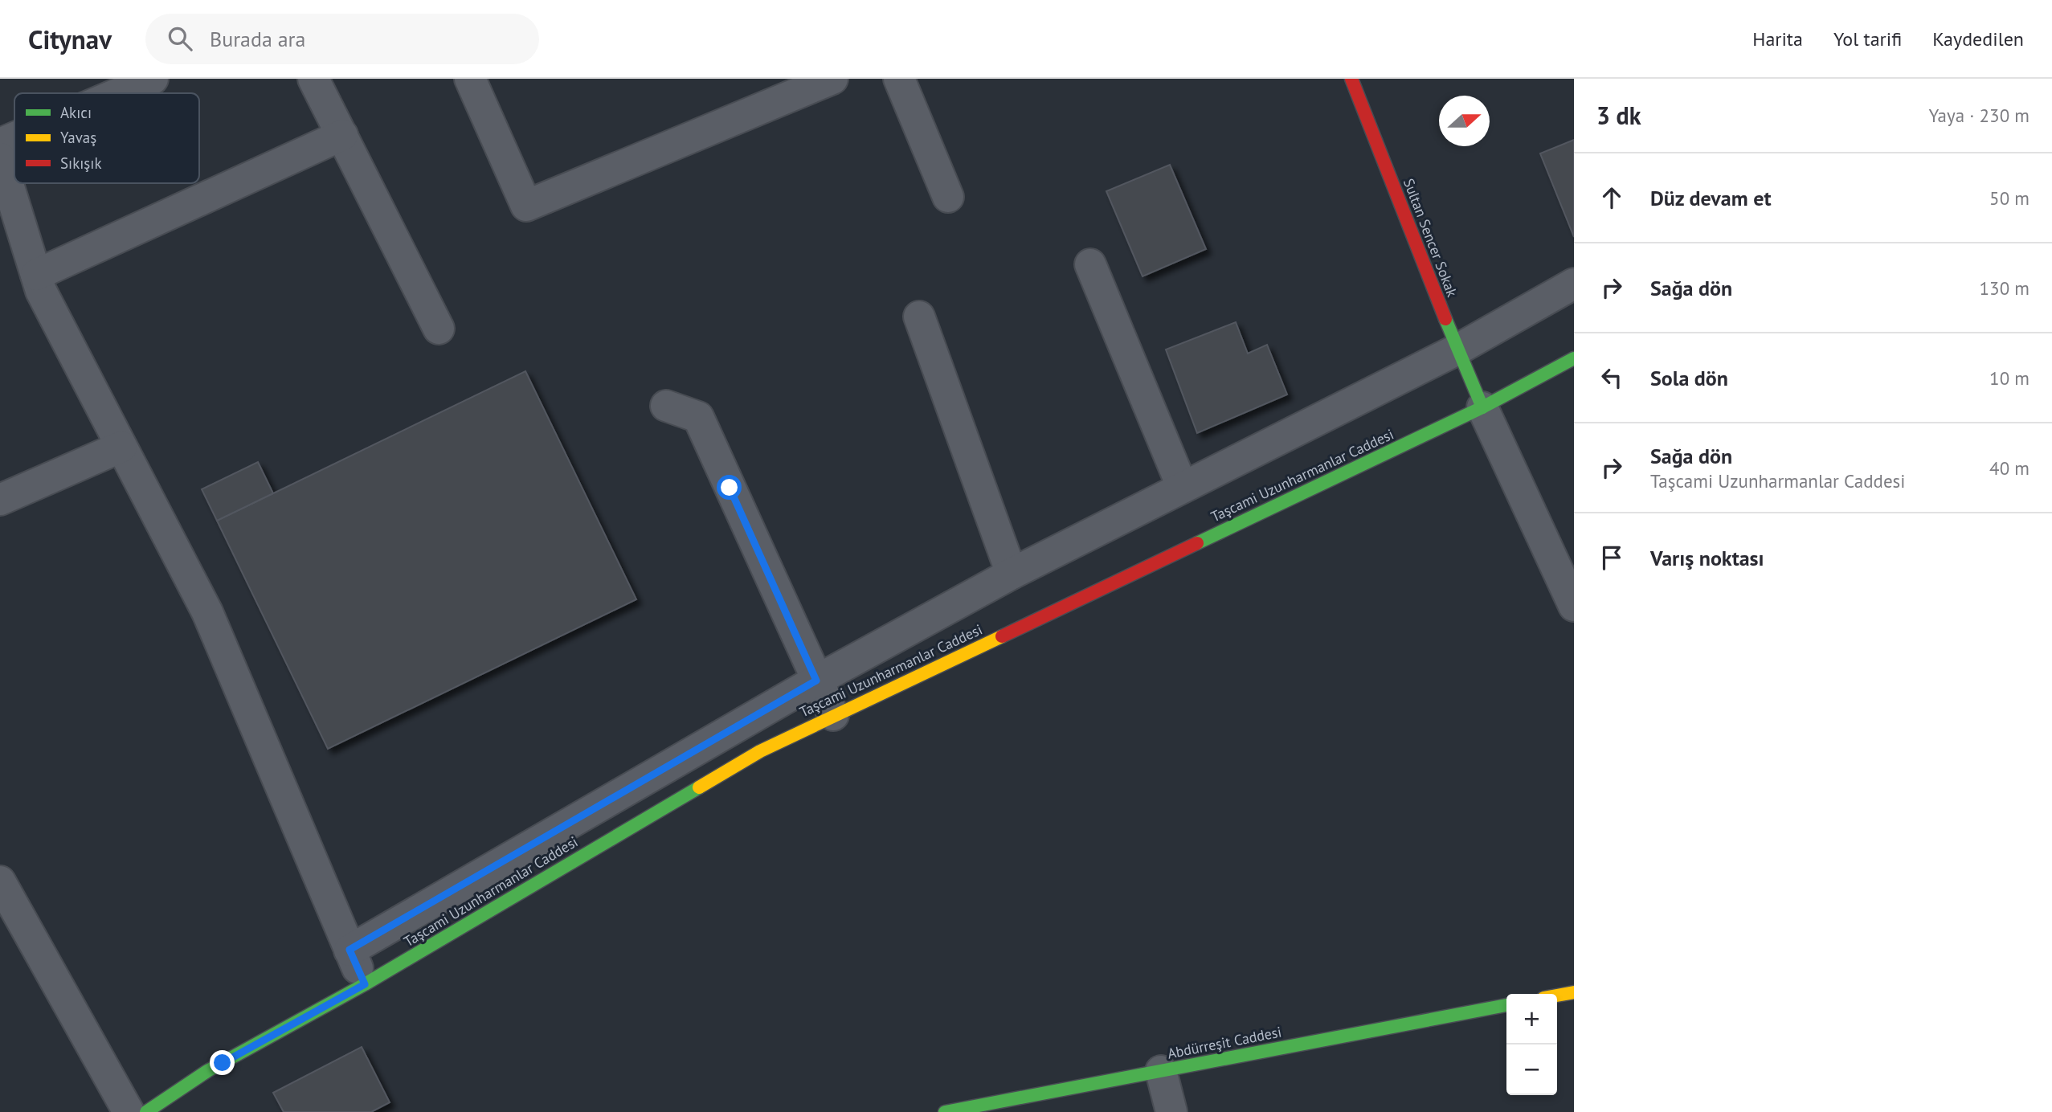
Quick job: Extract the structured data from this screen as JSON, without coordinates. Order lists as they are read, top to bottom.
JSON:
{
  "streets": {
    "main road": ["Sultan Sencer Sokak", "Taşcami Uzunharmanlar Caddesi", "Abdürreşit Caddesi"]
  },
  "crossings": [
    ["Sultan Sencer Sokak", "Taşcami Uzunharmanlar Caddesi"]
  ],
  "legend": ["Akıcı", "Yavaş", "Sıkışık"],
  "north": "right",
  "page": {
    "header": "Citynav",
    "search": "Burada ara",
    "nav": ["Harita", "Yol tarifi", "Kaydedilen"],
    "heading": ["3 dk", "Yaya · 230 m"],
    "list": [
      ["Düz devam et", "50 m"],
      ["Sağa dön", "130 m"],
      ["Sola dön", "10 m"],
      ["Sağa dön", "Taşcami Uzunharmanlar Caddesi", "40 m"],
      "Varış noktası"
    ],
    "map_buttons": ["+", "−"]
  }
}
